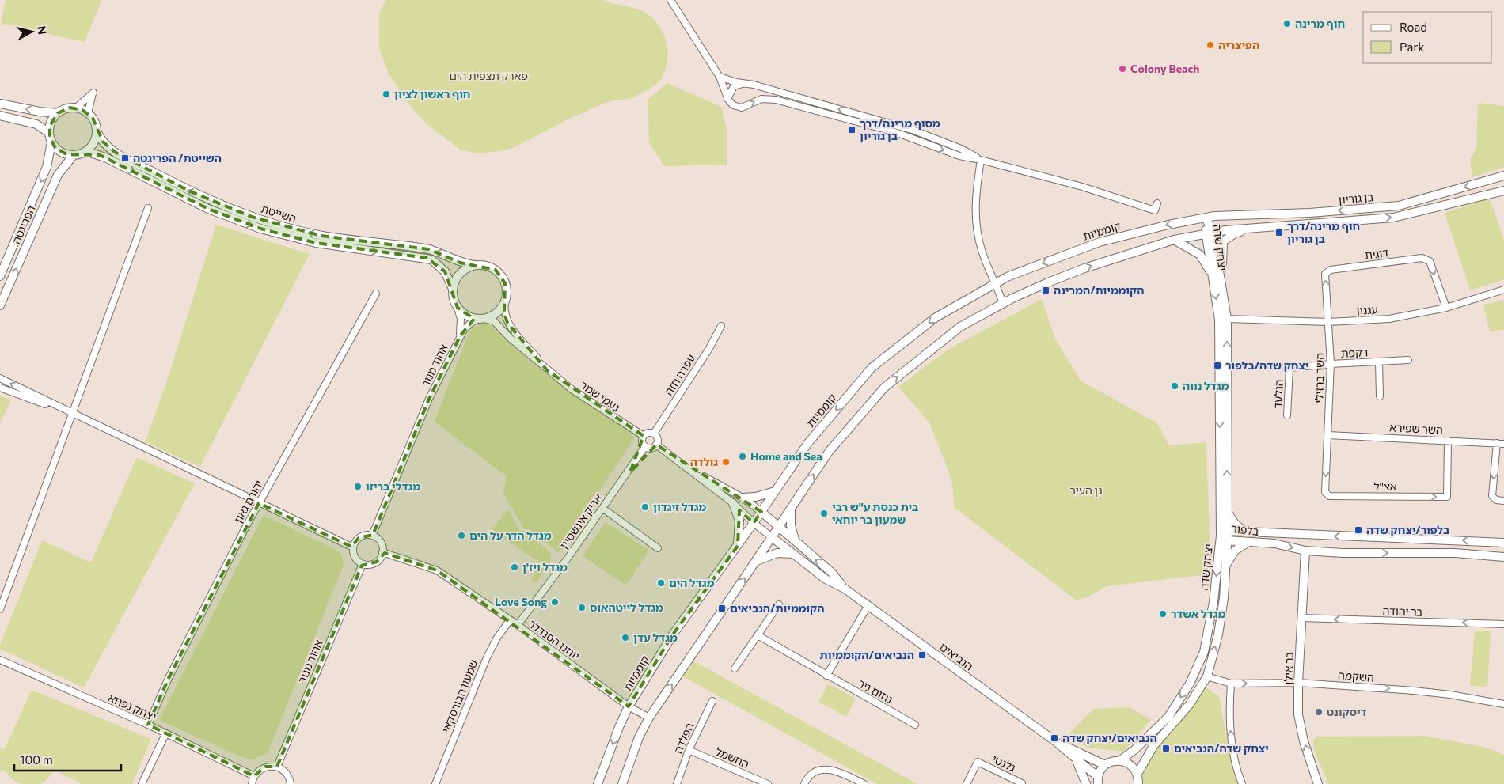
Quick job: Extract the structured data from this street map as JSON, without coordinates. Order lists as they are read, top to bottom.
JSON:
{
  "streets": {
    "street": [
      "בן גוריון",
      "השייטת",
      "הפריגטה",
      "קוממיות",
      "יצחק שדה",
      "דוגית",
      "עגנון",
      "רקפת",
      "אהוד מנור",
      "עפרה חזה",
      "השר ברזילי",
      "הגלעד",
      "נעמי שמר",
      "השר שפירא",
      "אצ\"ל",
      "יהורם גאון",
      "אריק אינשטיין",
      "בלפור",
      "בר יהודה",
      "יוחנן הסנדלר",
      "הנביאים",
      "בר אילן",
      "השקמה",
      "נחום ניר",
      "שמעון הבורסקאי",
      "יצחק נפחא",
      "הפלדה",
      "החשמל",
      "גלנטי"
    ]
  },
  "crossings": [
    ["בן גוריון", "קוממיות"],
    ["בן גוריון", "יצחק שדה"],
    ["השייטת", "הפריגטה"],
    ["השייטת", "אהוד מנור"],
    ["השייטת", "נעמי שמר"],
    ["קוממיות", "יצחק שדה"],
    ["קוממיות", "יוחנן הסנדלר"],
    ["קוממיות", "הנביאים"],
    ["יצחק שדה", "עגנון"],
    ["יצחק שדה", "בלפור"],
    ["יצחק שדה", "הנביאים"],
    ["יצחק שדה", "השקמה"],
    ["דוגית", "עגנון"],
    ["דוגית", "השר ברזילי"],
    ["עגנון", "השר ברזילי"],
    ["רקפת", "השר ברזילי"],
    ["רקפת", "הגלעד"],
    ["אהוד מנור", "נעמי שמר"],
    ["אהוד מנור", "יוחנן הסנדלר"],
    ["עפרה חזה", "נעמי שמר"],
    ["עפרה חזה", "אריק אינשטיין"],
    ["השר ברזילי", "הגלעד"],
    ["השר ברזילי", "השר שפירא"],
    ["השר ברזילי", "אצ\"ל"],
    ["נעמי שמר", "אריק אינשטיין"],
    ["השר שפירא", "אצ\"ל"],
    ["יהורם גאון", "יצחק נפחא"],
    ["אריק אינשטיין", "יוחנן הסנדלר"],
    ["בלפור", "בר אילן"],
    ["בר יהודה", "בר אילן"],
    ["יוחנן הסנדלר", "שמעון הבורסקאי"],
    ["בר אילן", "השקמה"],
    ["הפלדה", "החשמל"]
  ],
  "one_way": ["בר יהודה", "השקמה"],
  "parks": ["פארק תצפית הים", "גן העיר"],
  "places": {
    "other": [
      "חוף מרינה",
      "הפיצריה",
      "Colony Beach",
      "חוף ראשון לציון",
      "מגדל נווה",
      "Home and Sea",
      "גולדה",
      "מגדלי בריזו",
      "מגדל זיגדון",
      "בית כנסת ע\"ש רבי שמעון בר יוחאי",
      "מגדל הדר על הים",
      "מגדל ויז'ן",
      "מגדל הים",
      "Love Song",
      "מגדל לייטהאוס",
      "מגדל אשדר",
      "מגדל עדן",
      "דיסקונט"
    ],
    "transit": [
      "מסוף מרינה/דרך בן גוריון",
      "השייטת/ הפריגטה",
      "חוף מרינה/דרך בן גוריון",
      "הקוממיות/המרינה",
      "יצחק שדה/בלפור",
      "בלפור/יצחק שדה",
      "הקוממיות/הנביאים",
      "הנביאים/הקוממיות",
      "הנביאים/יצחק שדה",
      "יצחק שדה/הנביאים"
    ]
  },
  "legend": ["Road", "Park"],
  "scale_bar": "100 m",
  "north": "right"
}
